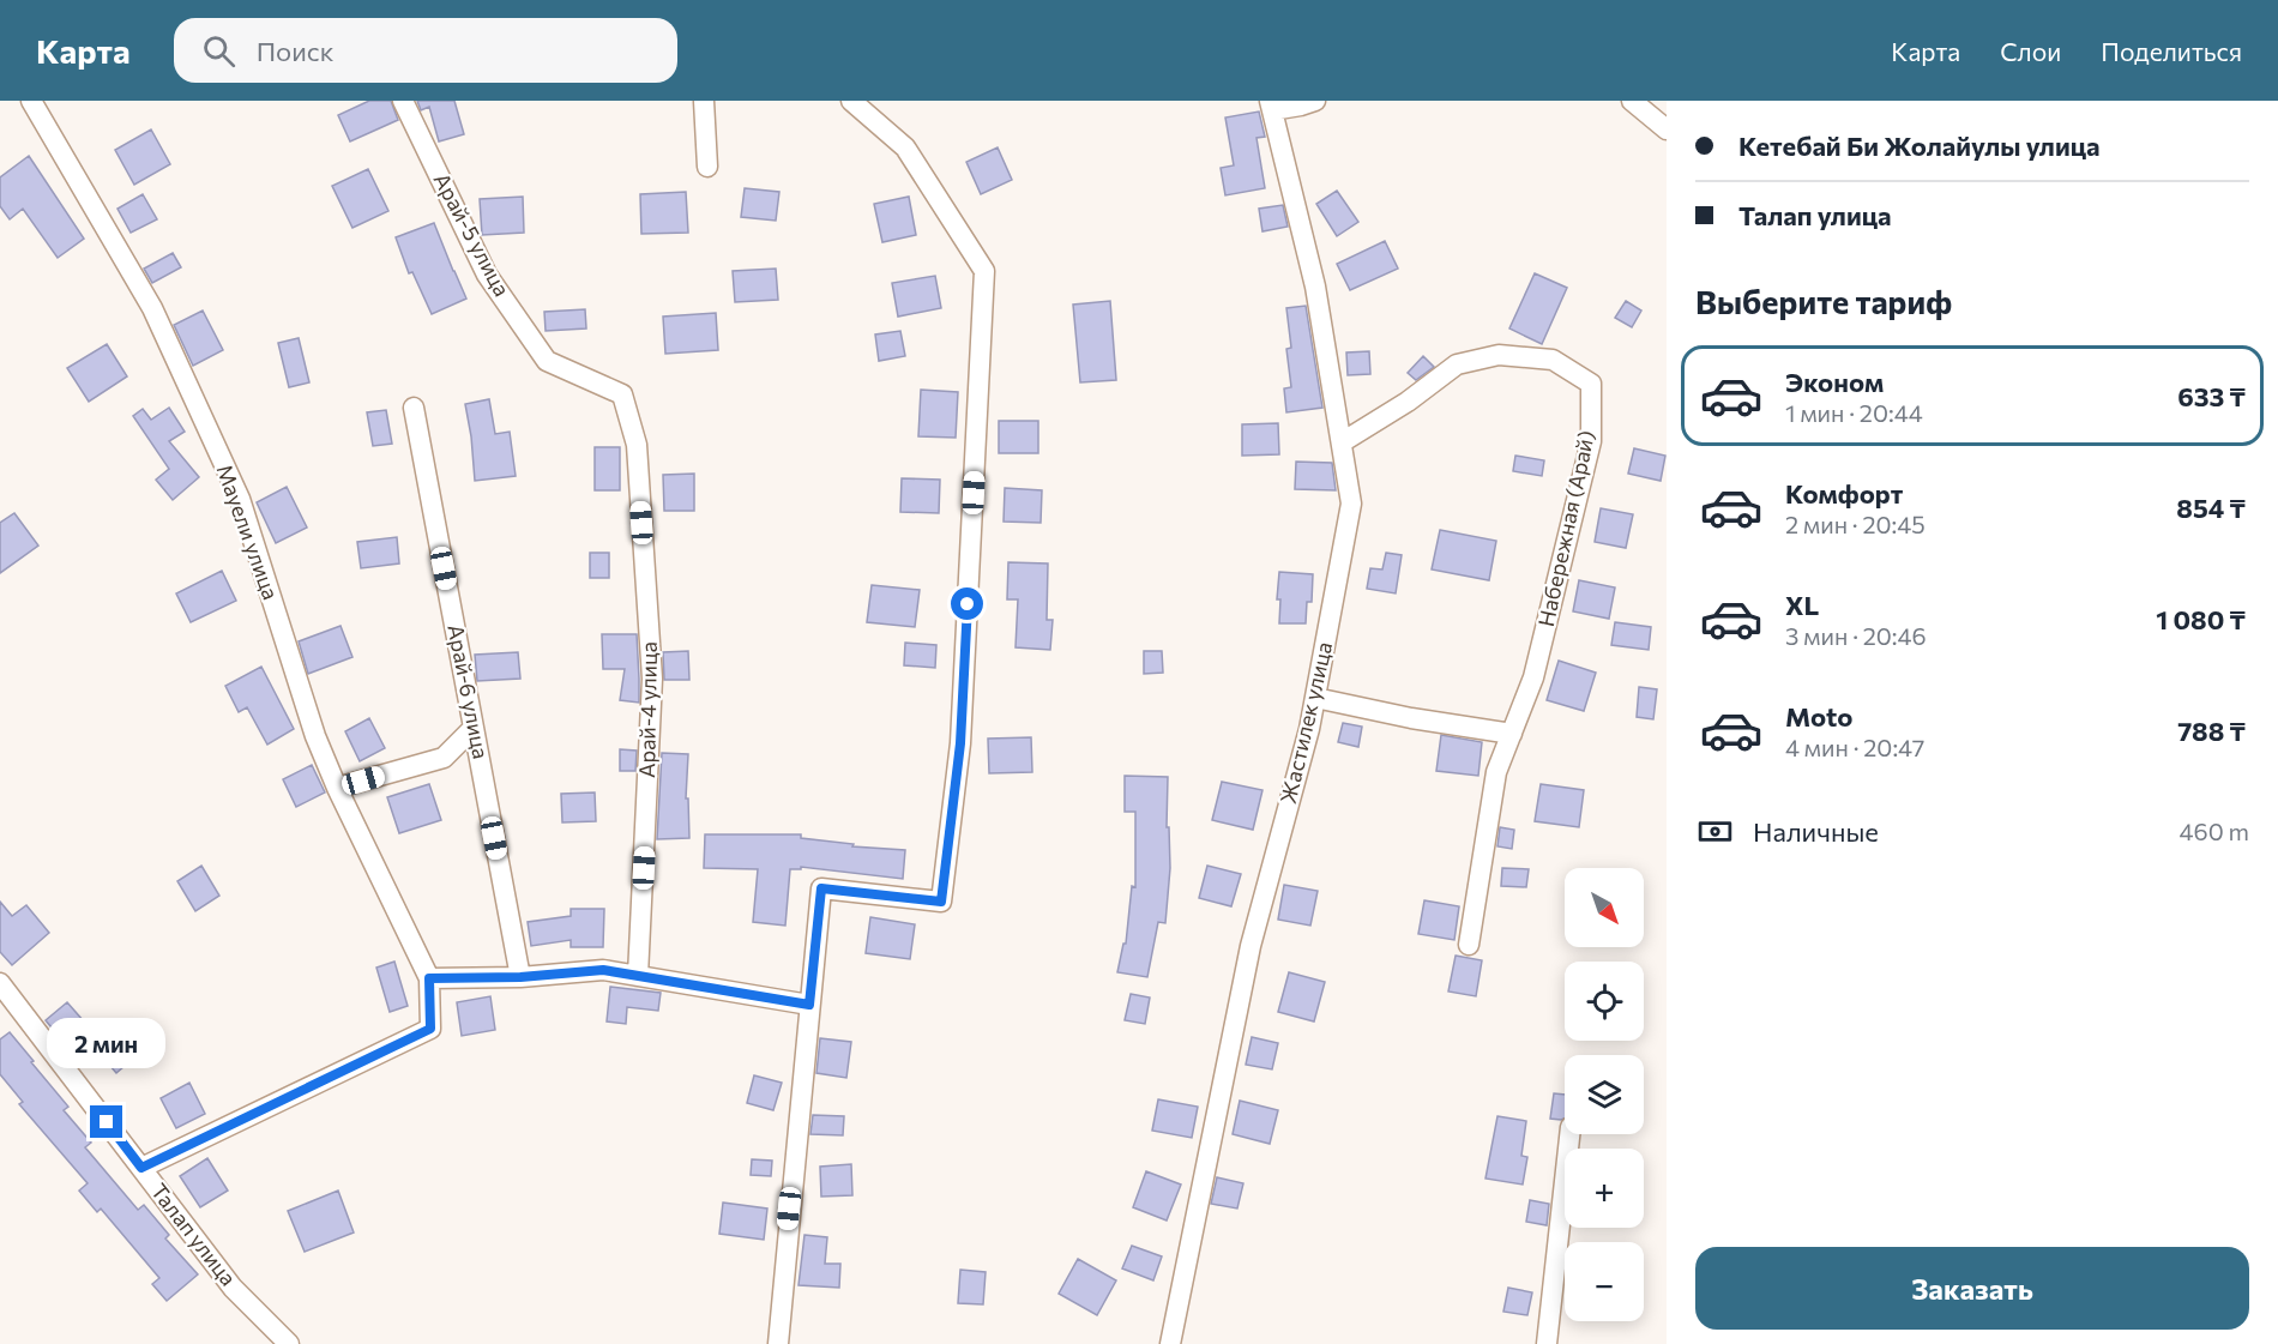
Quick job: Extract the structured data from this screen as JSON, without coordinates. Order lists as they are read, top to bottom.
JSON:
{
  "streets": {
    "street": [
      "Арай-5 улица",
      "Набережная (Арай)",
      "Мауели улица",
      "Арай-6 улица",
      "Арай-4 улица",
      "Жастилек улица",
      "Талап улица"
    ]
  },
  "crossings": [
    ["Арай-5 улица", "Арай-4 улица"],
    ["Набережная (Арай)", "Жастилек улица"]
  ],
  "north": "bottom right",
  "page": {
    "header": "Карта",
    "search": "Поиск",
    "nav": ["Карта", "Слои", "Поделиться"],
    "banner": ["Кетебай Би Жолайулы улица", "Талап улица"],
    "heading": "Выберите тариф",
    "list": [
      {
        "name": "Эконом",
        "note": "1 мин · 20:44",
        "value": "633 ₸"
      },
      {
        "name": "Комфорт",
        "note": "2 мин · 20:45",
        "value": "854 ₸"
      },
      {
        "name": "XL",
        "note": "3 мин · 20:46",
        "value": "1 080 ₸"
      },
      {
        "name": "Moto",
        "note": "4 мин · 20:47",
        "value": "788 ₸"
      }
    ],
    "pay": ["Наличные", "460 m"],
    "map_buttons": ["+", "−"],
    "bubble": "2 мин",
    "buttons": "Заказать"
  }
}
